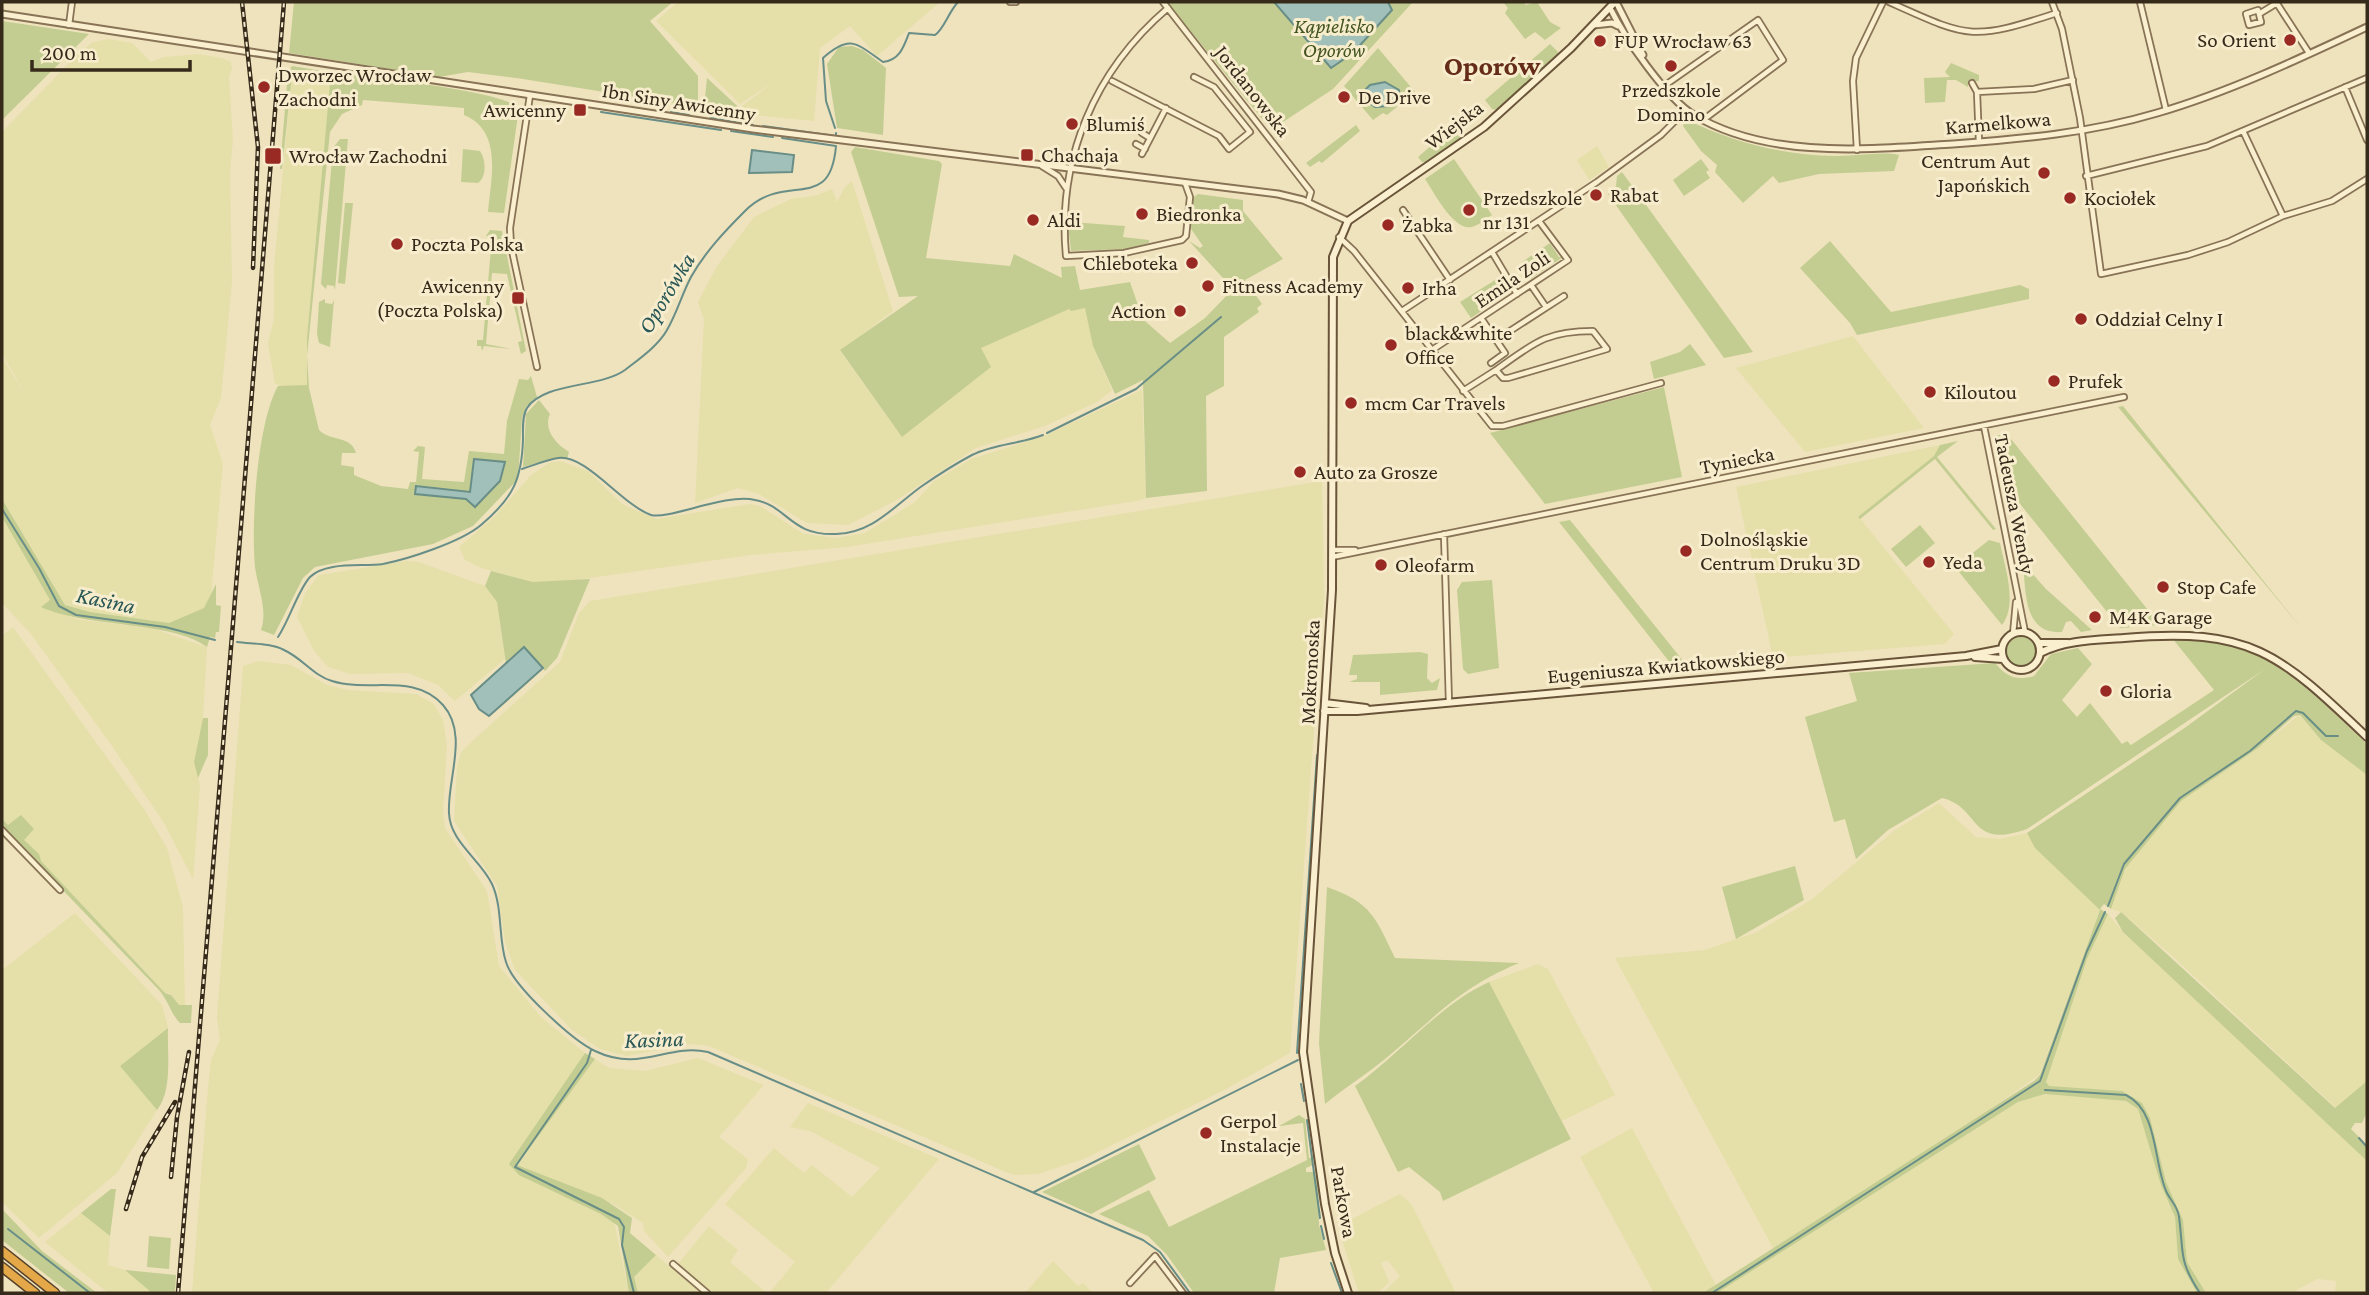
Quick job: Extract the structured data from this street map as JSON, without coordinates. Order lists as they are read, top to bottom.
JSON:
{
  "streets": {
    "main road": [
      "Wiejska",
      "Eugeniusza Kwiatkowskiego",
      "Mokronoska",
      "Parkowa"
    ],
    "street": [
      "Jordanowska",
      "Ibn Siny Awicenny",
      "Karmelkowa",
      "Emila Zoli",
      "Tyniecka",
      "Tadeusza Wendy"
    ]
  },
  "crossings": [
    ["Jordanowska", "Ibn Siny Awicenny"],
    ["Ibn Siny Awicenny", "Wiejska"],
    ["Karmelkowa", "Wiejska"],
    ["Wiejska", "Mokronoska"],
    ["Tyniecka", "Tadeusza Wendy"],
    ["Tyniecka", "Mokronoska"],
    ["Tadeusza Wendy", "Eugeniusza Kwiatkowskiego"],
    ["Eugeniusza Kwiatkowskiego", "Mokronoska"],
    ["Mokronoska", "Parkowa"]
  ],
  "districts": ["Oporów"],
  "water": ["Oporówka", "Kasina"],
  "parks": ["Kąpielisko Oporów"],
  "places": {
    "other": [
      "So Orient",
      "FUP Wrocław 63",
      "Przedszkole Domino",
      "Dworzec Wrocław Zachodni",
      "De Drive",
      "Blumiś",
      "Centrum Aut Japońskich",
      "Rabat",
      "Kociołek",
      "Przedszkole nr 131",
      "Biedronka",
      "Aldi",
      "Żabka",
      "Poczta Polska",
      "Chleboteka",
      "Fitness Academy",
      "Irha",
      "Action",
      "Oddział Celny I",
      "black&white Office",
      "Prufek",
      "Kiloutou",
      "mcm Car Travels",
      "Auto za Grosze",
      "Dolnośląskie Centrum Druku 3D",
      "Yeda",
      "Oleofarm",
      "Stop Cafe",
      "M4K Garage",
      "Gloria",
      "Gerpol Instalacje"
    ],
    "transit": [
      "Awicenny",
      "Chachaja",
      "Wrocław Zachodni",
      "Awicenny (Poczta Polska)"
    ]
  },
  "scale_bar": "200 m"
}
